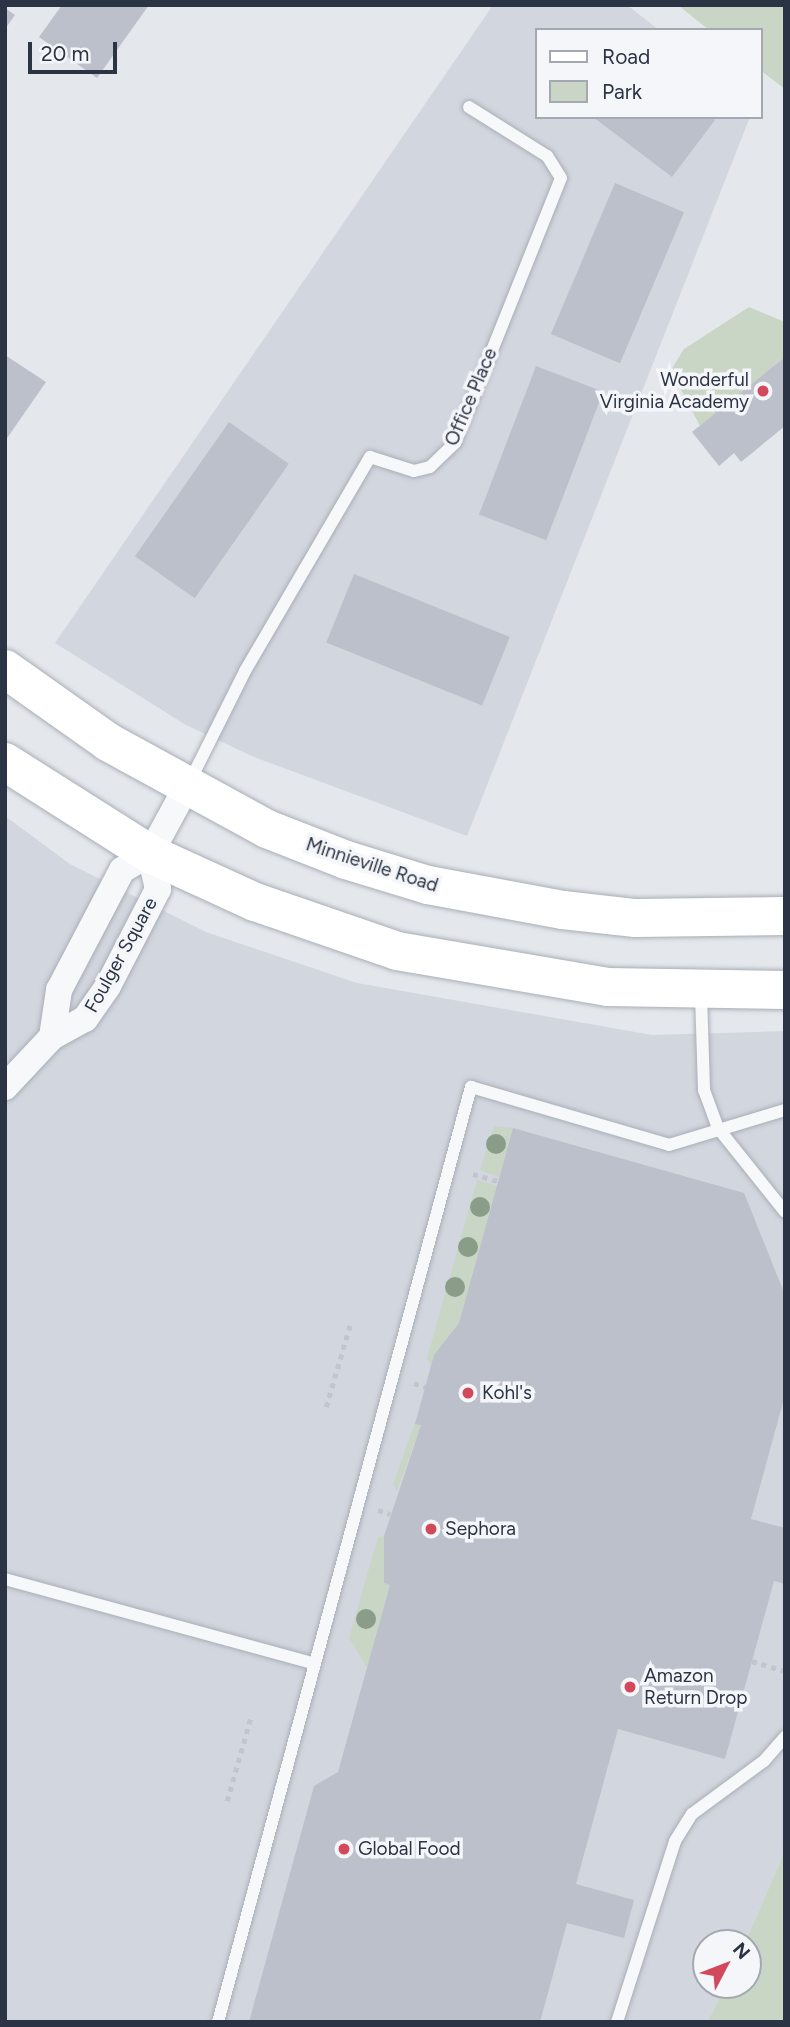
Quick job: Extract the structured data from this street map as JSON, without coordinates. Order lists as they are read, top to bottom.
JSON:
{
  "streets": {
    "main road": ["Minnieville Road"],
    "street": ["Foulger Square"],
    "lane": ["Office Place"]
  },
  "crossings": [
    ["Office Place", "Minnieville Road"],
    ["Office Place", "Foulger Square"],
    ["Minnieville Road", "Foulger Square"]
  ],
  "places": [
    "Wonderful Virginia Academy",
    "Kohl's",
    "Sephora",
    "Amazon Return Drop",
    "Global Food"
  ],
  "legend": ["Road", "Park"],
  "scale_bar": "20 m",
  "north": "top right"
}
